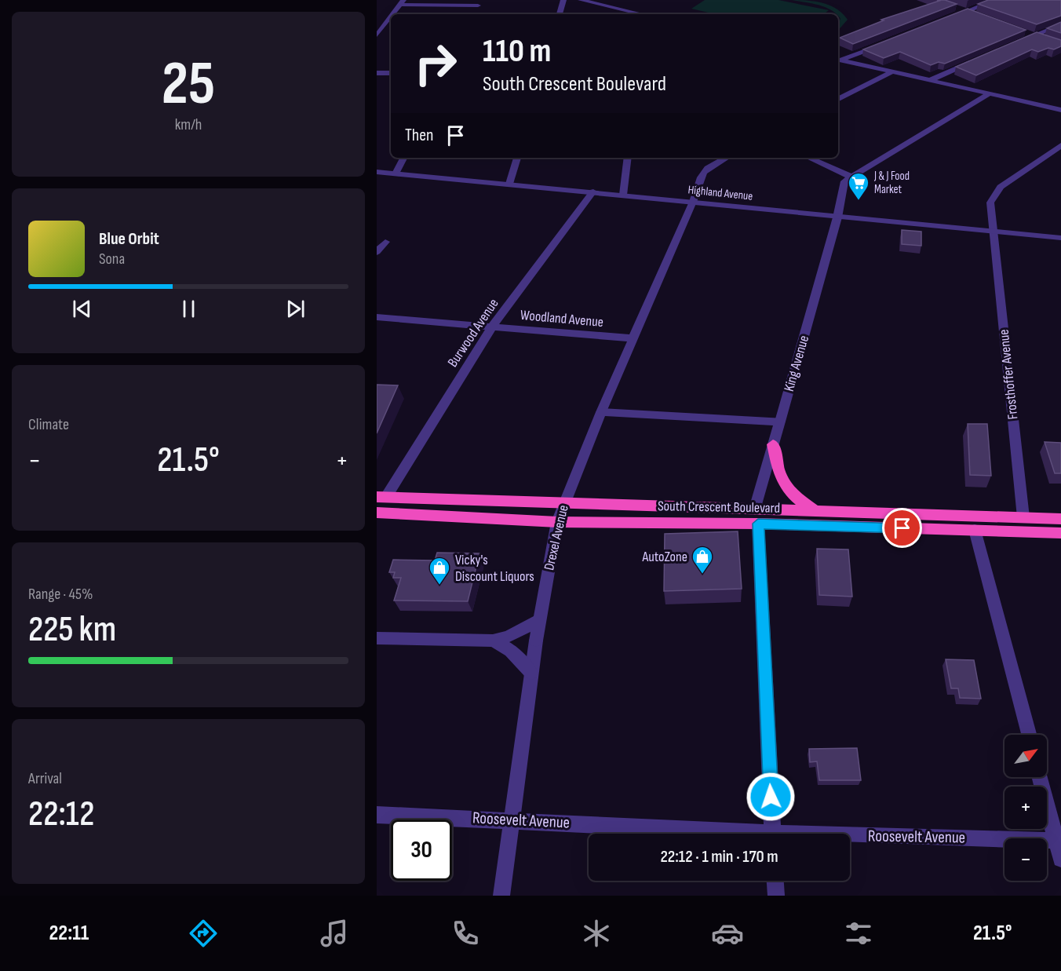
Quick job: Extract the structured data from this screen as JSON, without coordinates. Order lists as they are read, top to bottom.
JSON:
{
  "streets": {
    "highway": ["South Crescent Boulevard"],
    "street": [
      "Highland Avenue",
      "Woodland Avenue",
      "Burwood Avenue",
      "King Avenue",
      "Frosthoffer Avenue",
      "Drexel Avenue",
      "Roosevelt Avenue"
    ]
  },
  "crossings": [
    ["Highland Avenue", "Burwood Avenue"],
    ["Highland Avenue", "King Avenue"],
    ["Highland Avenue", "Frosthoffer Avenue"],
    ["Highland Avenue", "Drexel Avenue"],
    ["Woodland Avenue", "Burwood Avenue"],
    ["Woodland Avenue", "Drexel Avenue"],
    ["Burwood Avenue", "South Crescent Boulevard"],
    ["King Avenue", "South Crescent Boulevard"],
    ["Frosthoffer Avenue", "South Crescent Boulevard"],
    ["South Crescent Boulevard", "Drexel Avenue"],
    ["Drexel Avenue", "Roosevelt Avenue"]
  ],
  "places": {
    "supermarket": ["J & J Food Market"],
    "shop": ["AutoZone", "Vicky's Discount Liquors"]
  },
  "north": "top right",
  "page": {
    "tile": [
      ["25", "km/h"],
      "Climate",
      ["Range · 45%", "225 km"],
      ["Arrival", "22:12"]
    ],
    "turn": ["110 m", "South Crescent Boulevard"],
    "then": "Then",
    "song": ["Blue Orbit", "Sona"],
    "heat": ["−", "21.5°", "+"],
    "map_buttons": ["+", "−"],
    "limit": "30",
    "trip": "22:12 · 1 min · 170 m",
    "tabs": ["22:11", "21.5°"]
  }
}
